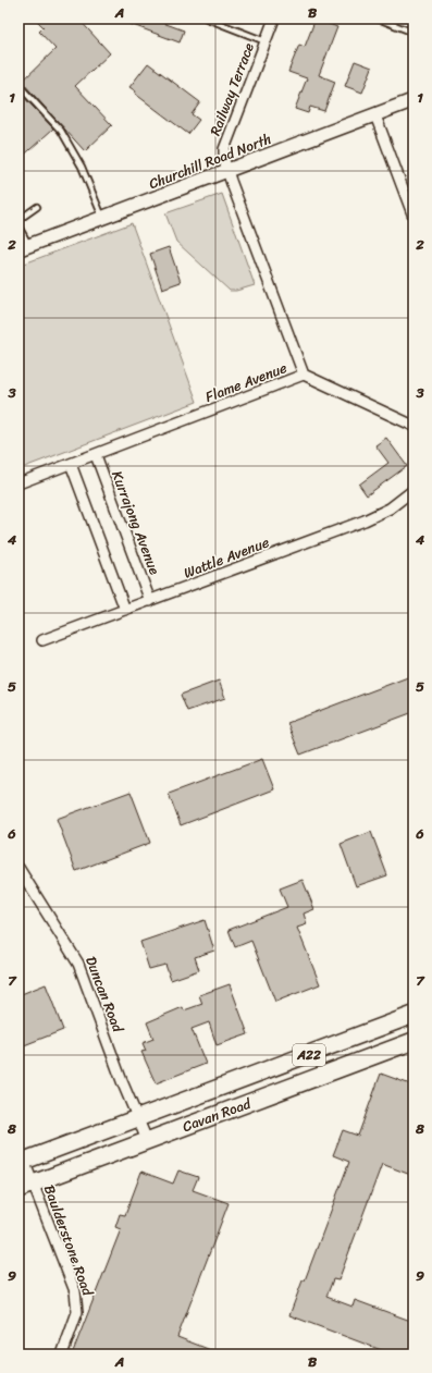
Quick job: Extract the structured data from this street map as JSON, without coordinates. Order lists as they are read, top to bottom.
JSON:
{
  "streets": {
    "main road": ["A22", "Cavan Road"],
    "street": [
      "Railway Terrace",
      "Churchill Road North",
      "Flame Avenue",
      "Kurrajong Avenue",
      "Wattle Avenue",
      "Duncan Road",
      "Baulderstone Road"
    ]
  },
  "crossings": [
    ["Railway Terrace", "Churchill Road North"],
    ["Railway Terrace", "Flame Avenue"],
    ["Churchill Road North", "Flame Avenue"],
    ["Flame Avenue", "Kurrajong Avenue"],
    ["Kurrajong Avenue", "Wattle Avenue"],
    ["Duncan Road", "Cavan Road"],
    ["Cavan Road", "Baulderstone Road"]
  ],
  "grid": {
    "columns": ["A", "B"],
    "rows": [
      "1",
      "2",
      "3",
      "4",
      "5",
      "6",
      "7",
      "8",
      "9"
    ]
  }
}
